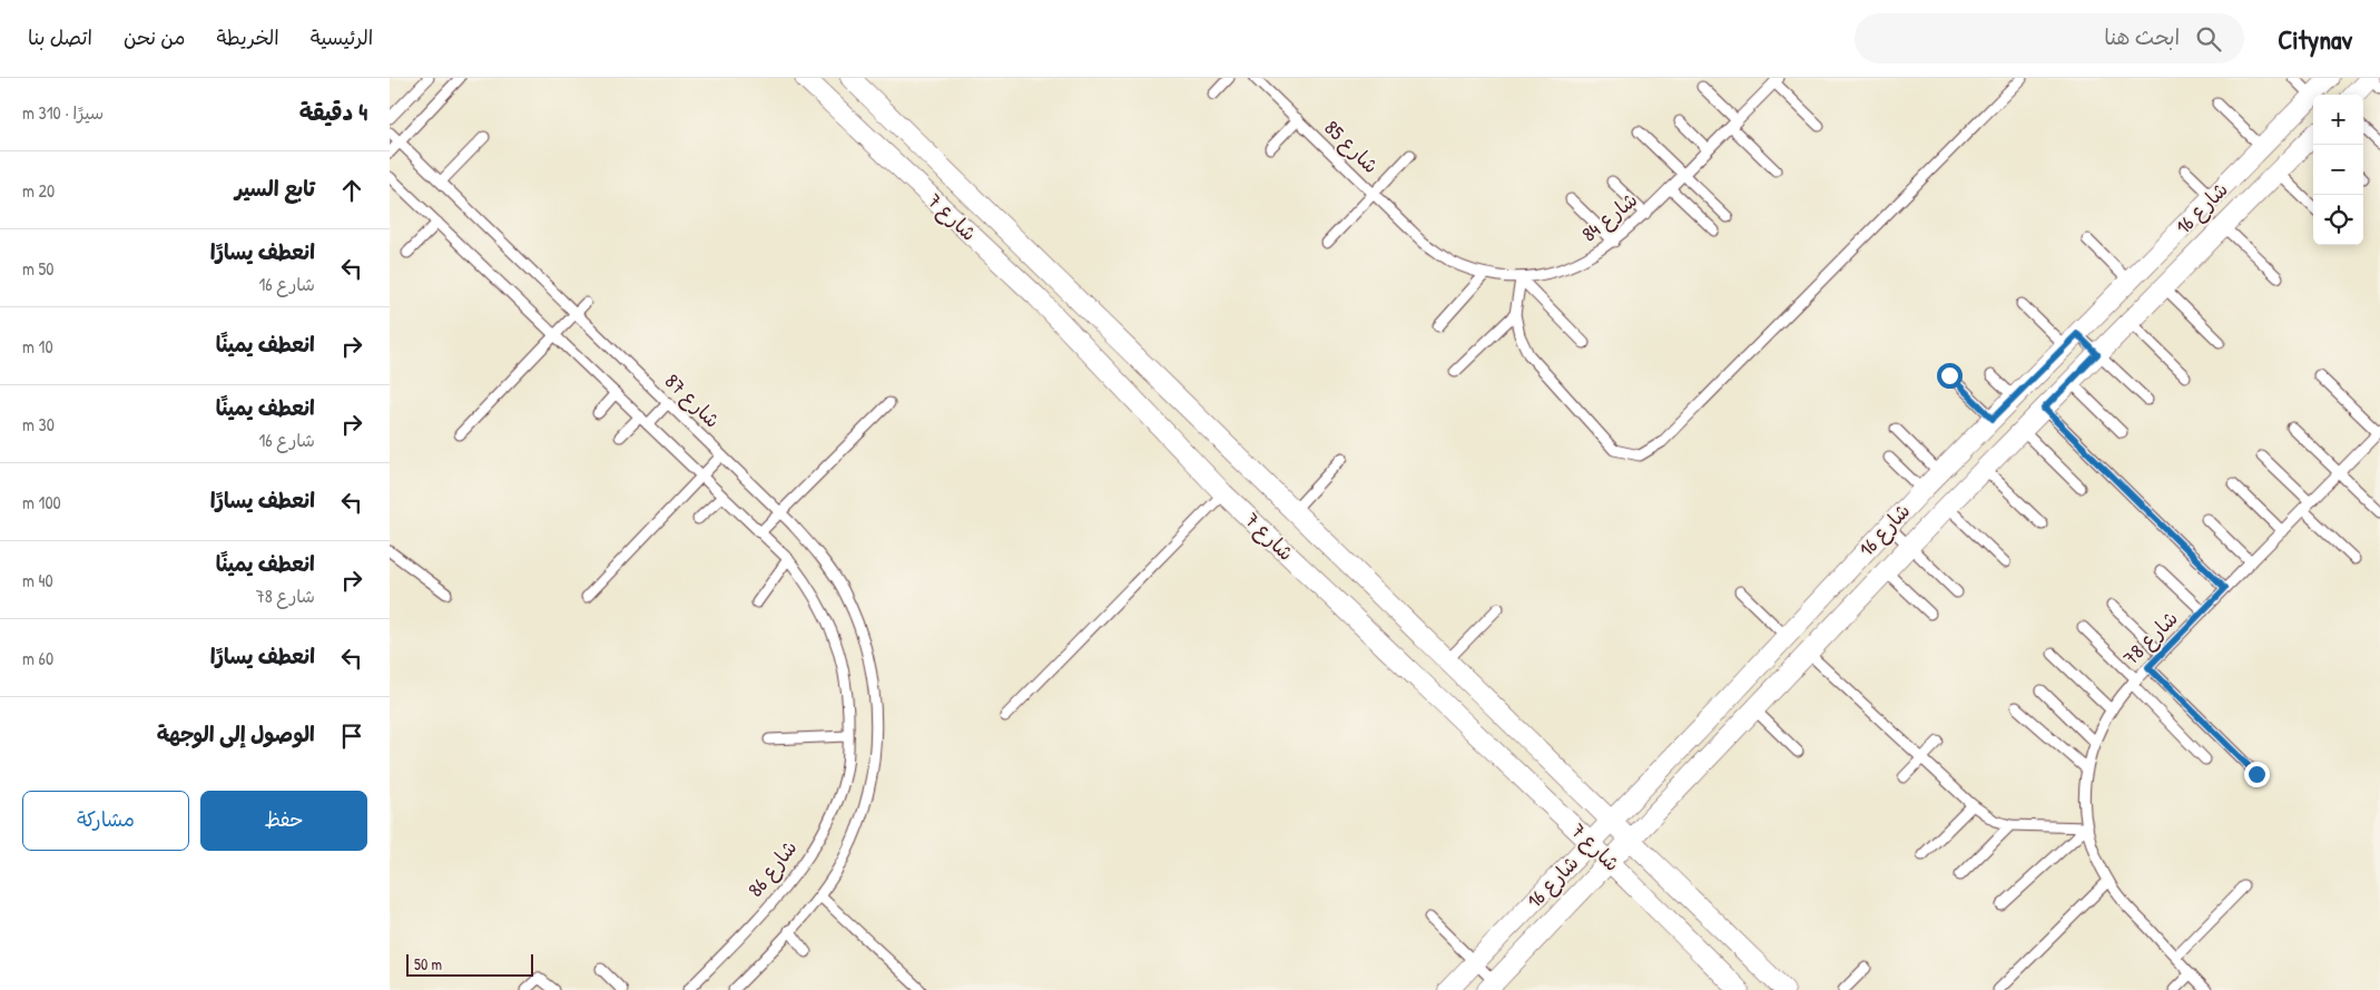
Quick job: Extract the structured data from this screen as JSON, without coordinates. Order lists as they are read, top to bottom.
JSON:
{
  "streets": {
    "street": ["شارع 16", "شارع 7"],
    "lane": [
      "شارع 85",
      "شارع 84",
      "شارع 87",
      "شارع 78",
      "شارع 86"
    ]
  },
  "crossings": [
    ["شارع 85", "شارع 84"],
    ["شارع 16", "شارع 7"]
  ],
  "scale_bar": "50 m",
  "page": {
    "header": "Citynav",
    "search": "ابحث هنا",
    "nav": [
      "الرئيسية",
      "الخريطة",
      "من نحن",
      "اتصل بنا"
    ],
    "heading": ["4 دقيقة", "سيرًا · 310 m"],
    "map_buttons": ["+", "−"],
    "list": [
      ["تابع السير", "20 m"],
      ["انعطف يسارًا", "شارع 16", "50 m"],
      ["انعطف يمينًا", "10 m"],
      ["انعطف يمينًا", "شارع 16", "30 m"],
      ["انعطف يسارًا", "100 m"],
      ["انعطف يمينًا", "شارع 78", "40 m"],
      ["انعطف يسارًا", "60 m"],
      "الوصول إلى الوجهة"
    ],
    "buttons": ["حفظ", "مشاركة"],
    "scale": "50 m"
  }
}
